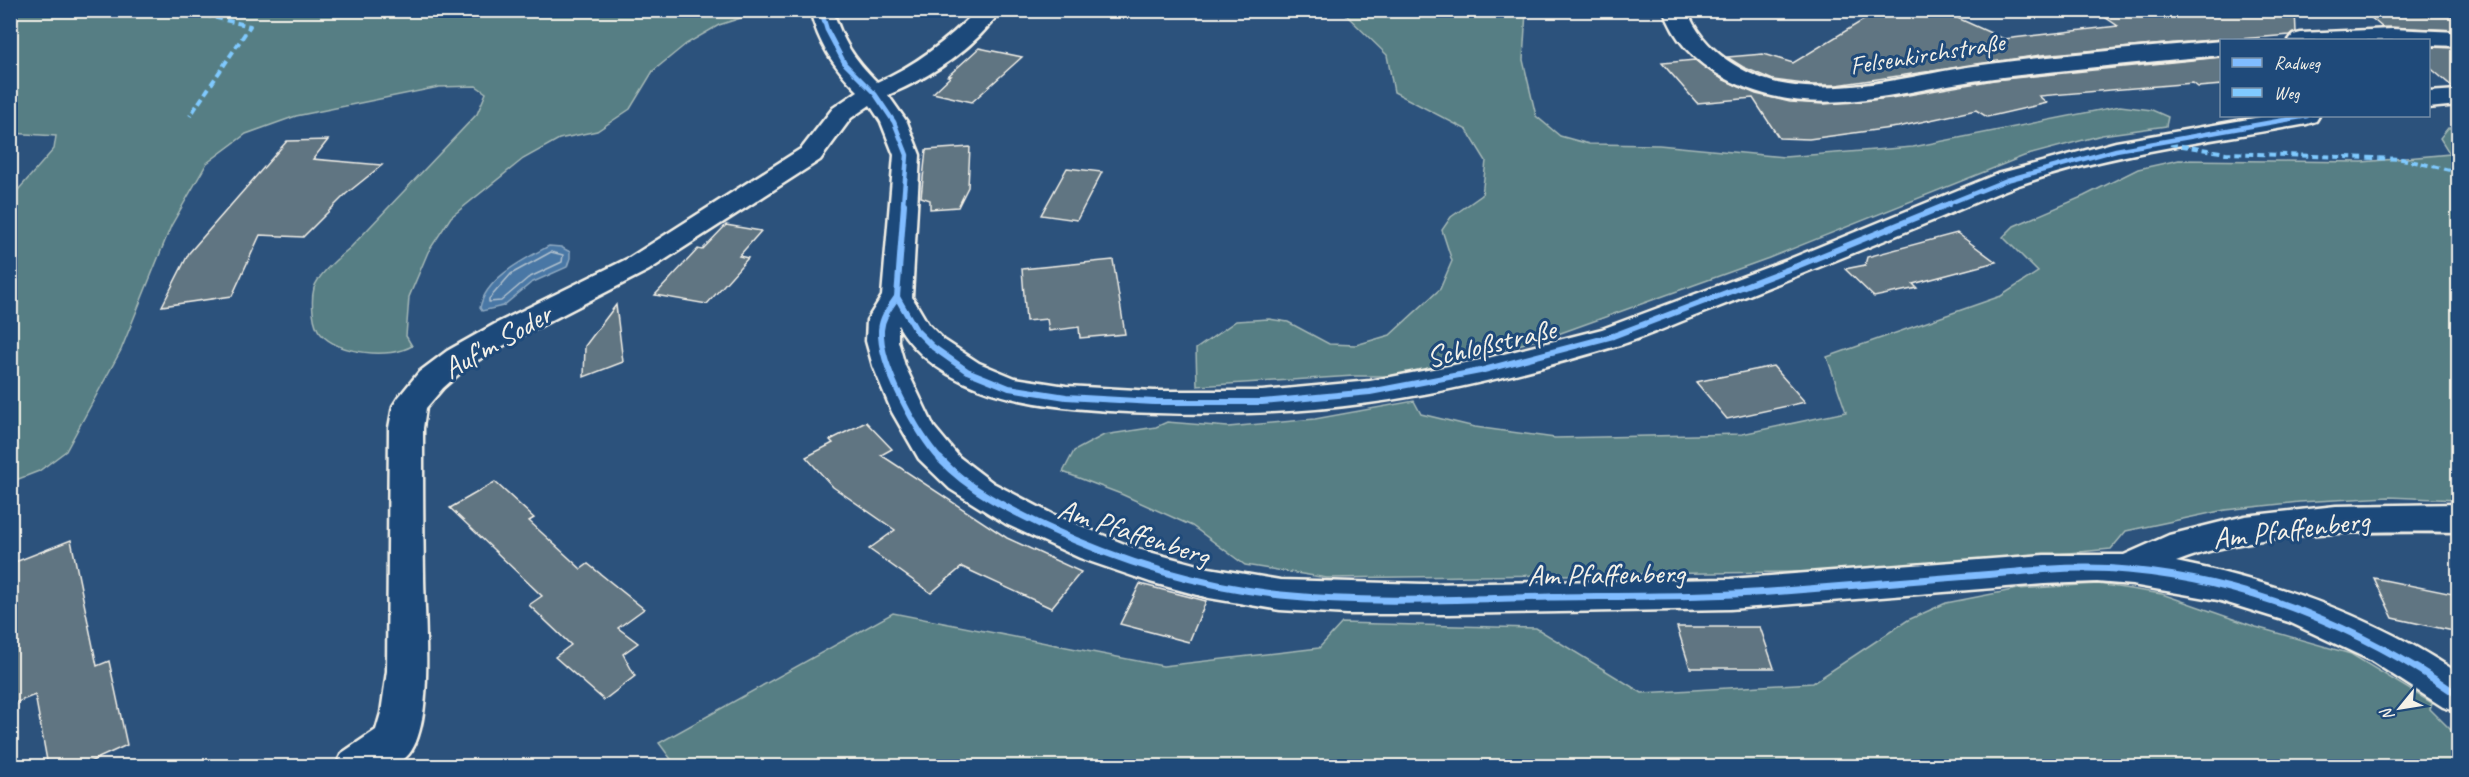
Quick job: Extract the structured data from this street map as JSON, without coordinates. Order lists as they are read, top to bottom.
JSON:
{
  "streets": {
    "street": [
      "Felsenkirchstraße",
      "Auf'm Soder",
      "Schloßstraße",
      "Am Pfaffenberg"
    ]
  },
  "crossings": [
    ["Schloßstraße", "Am Pfaffenberg"]
  ],
  "legend": ["Radweg", "Weg"],
  "north": "bottom left"
}
